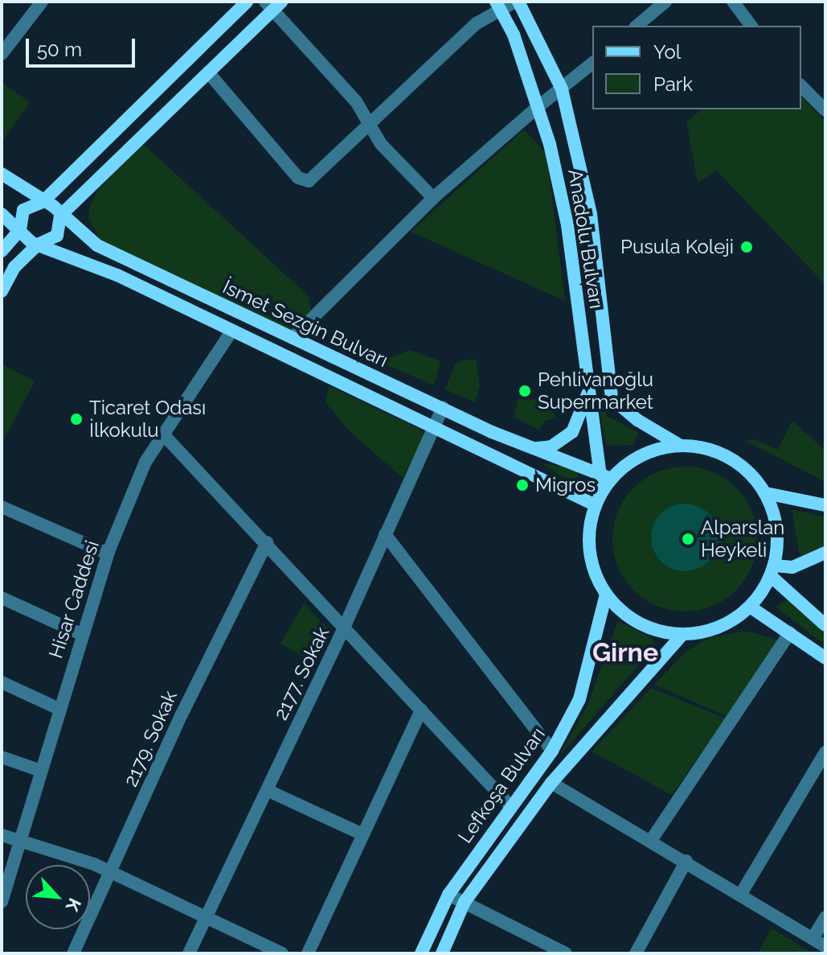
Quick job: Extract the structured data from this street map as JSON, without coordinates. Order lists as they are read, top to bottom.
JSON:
{
  "streets": {
    "main road": ["Anadolu Bulvarı", "İsmet Sezgin Bulvarı", "Lefkoşa Bulvarı"],
    "street": ["Hisar Caddesi", "2177. Sokak", "2179. Sokak"]
  },
  "crossings": [
    ["Anadolu Bulvarı", "İsmet Sezgin Bulvarı"],
    ["Anadolu Bulvarı", "Lefkoşa Bulvarı"],
    ["İsmet Sezgin Bulvarı", "2177. Sokak"],
    ["İsmet Sezgin Bulvarı", "Lefkoşa Bulvarı"]
  ],
  "districts": ["Girne"],
  "places": [
    "Pusula Koleji",
    "Pehlivanoğlu Supermarket",
    "Ticaret Odası İlkokulu",
    "Migros",
    "Alparslan Heykeli"
  ],
  "legend": ["Yol", "Park"],
  "scale_bar": "50 m",
  "north": "bottom right"
}
